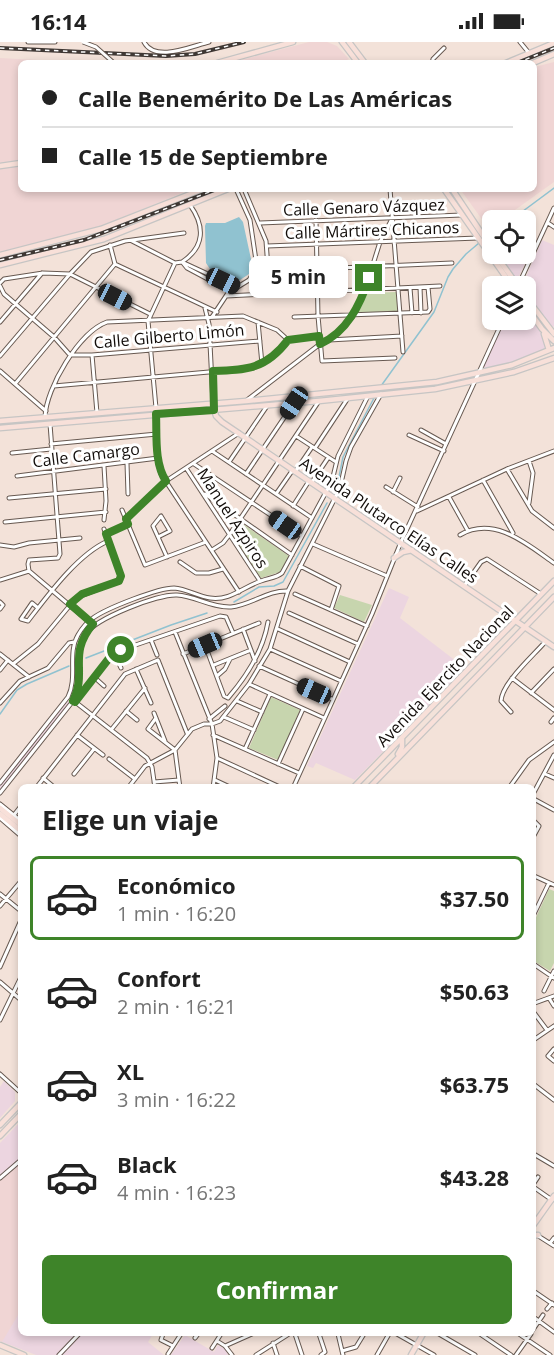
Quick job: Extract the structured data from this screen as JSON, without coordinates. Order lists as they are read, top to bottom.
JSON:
{
  "streets": {
    "main road": ["Avenida Plutarco Elías Calles", "Avenida Ejercito Nacional"],
    "street": [
      "Calle Genaro Vázquez",
      "Calle Mártires Chicanos",
      "Calle Gilberto Limón",
      "Calle Camargo",
      "Manuel Azpiros"
    ]
  },
  "crossings": [
    ["Avenida Plutarco Elías Calles", "Avenida Ejercito Nacional"]
  ],
  "page": {
    "status": "16:14",
    "banner": ["Calle Benemérito De Las Américas", "Calle 15 de Septiembre"],
    "bubble": "5 min",
    "heading": "Elige un viaje",
    "list": [
      {
        "name": "Económico",
        "note": "1 min · 16:20",
        "value": "$37.50"
      },
      {
        "name": "Confort",
        "note": "2 min · 16:21",
        "value": "$50.63"
      },
      {
        "name": "XL",
        "note": "3 min · 16:22",
        "value": "$63.75"
      },
      {
        "name": "Black",
        "note": "4 min · 16:23",
        "value": "$43.28"
      }
    ],
    "buttons": "Confirmar"
  }
}
